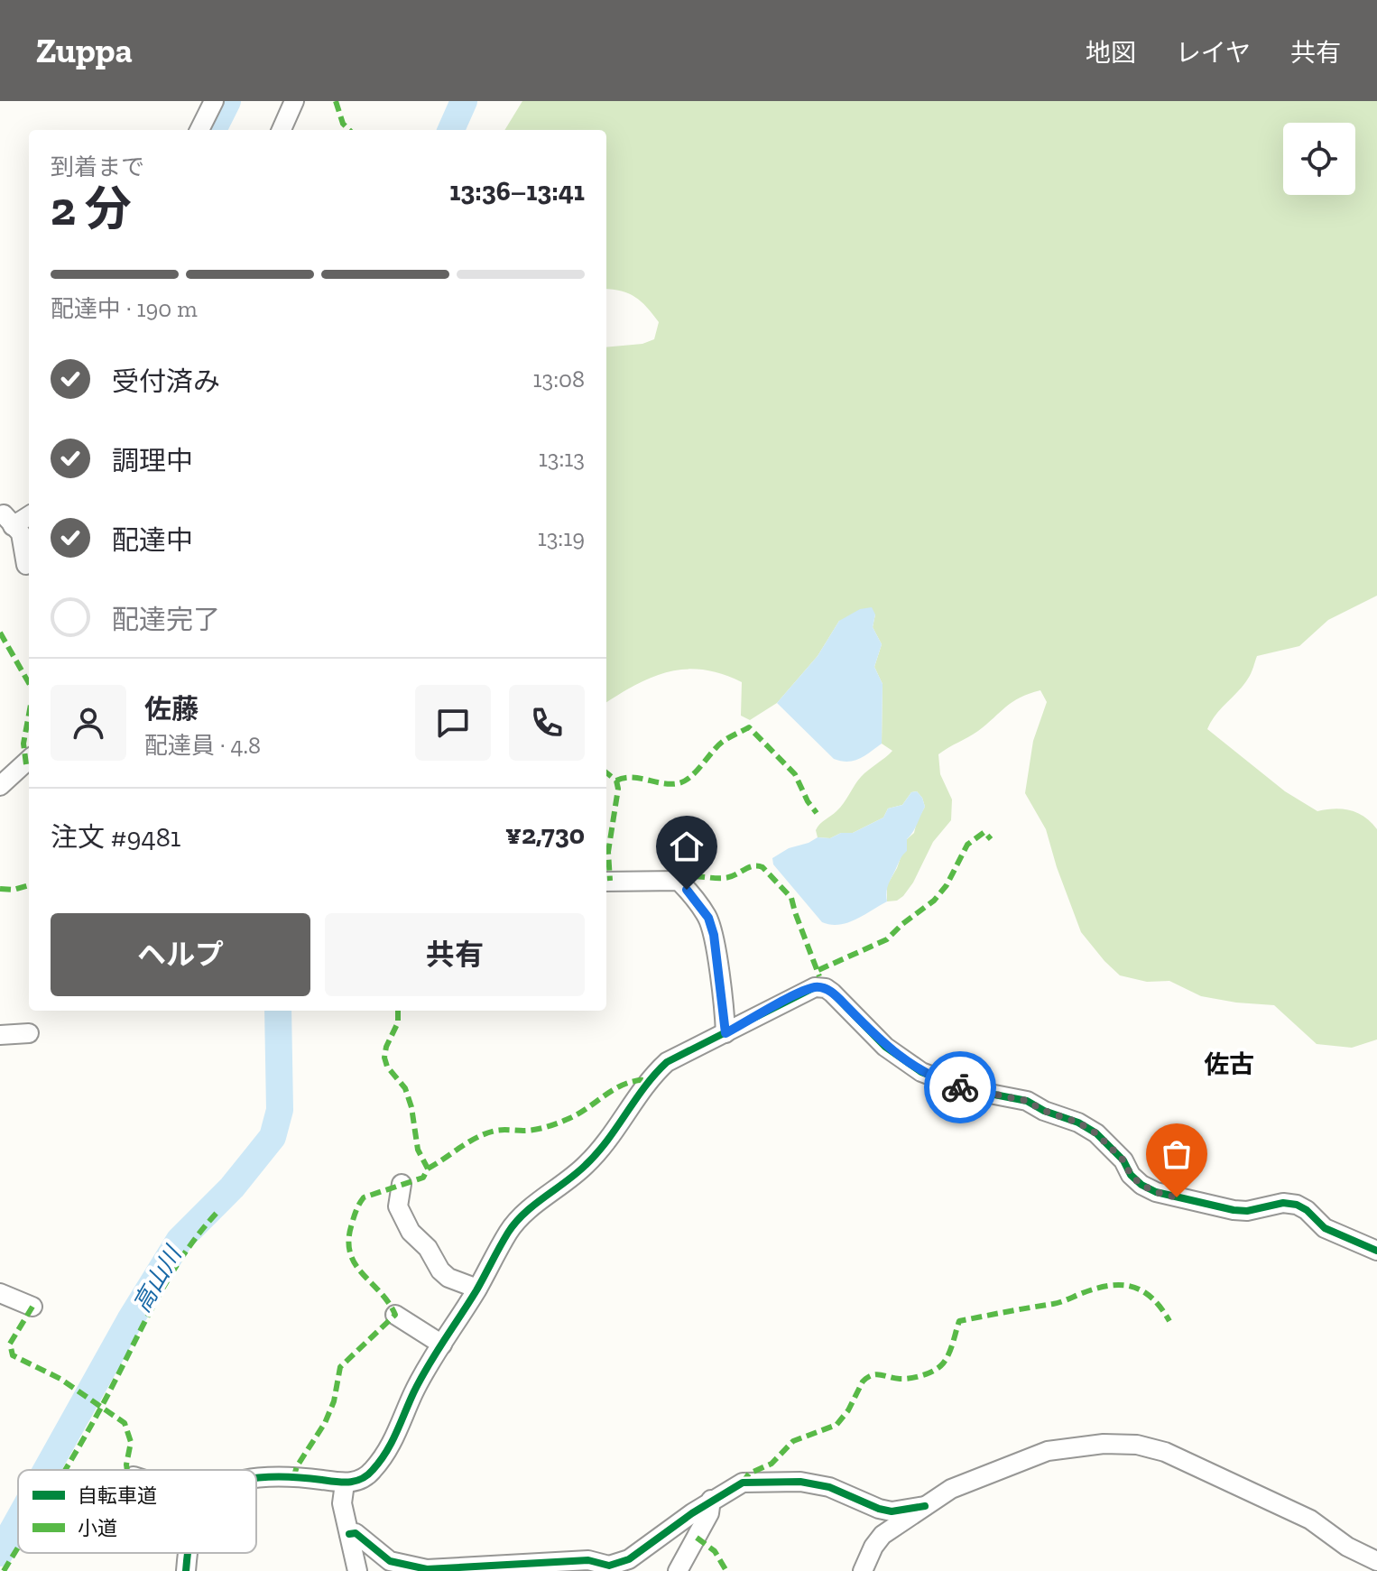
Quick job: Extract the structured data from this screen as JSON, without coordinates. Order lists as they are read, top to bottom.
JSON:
{
  "districts": ["佐古"],
  "water": ["高山川"],
  "legend": ["自転車道", "小道"],
  "page": {
    "header": "Zuppa",
    "nav": ["地図", "レイヤ", "共有"],
    "heading": ["2 分", "到着まで", "13:36–13:41"],
    "panel": [
      "佐藤",
      "配達員 · 4.8",
      "注文 #9481",
      "¥2,730"
    ],
    "bar": "配達中 · 190 m",
    "list": [
      ["受付済み", "13:08"],
      ["調理中", "13:13"],
      ["配達中", "13:19"],
      "配達完了"
    ],
    "buttons": ["ヘルプ", "共有"]
  }
}
